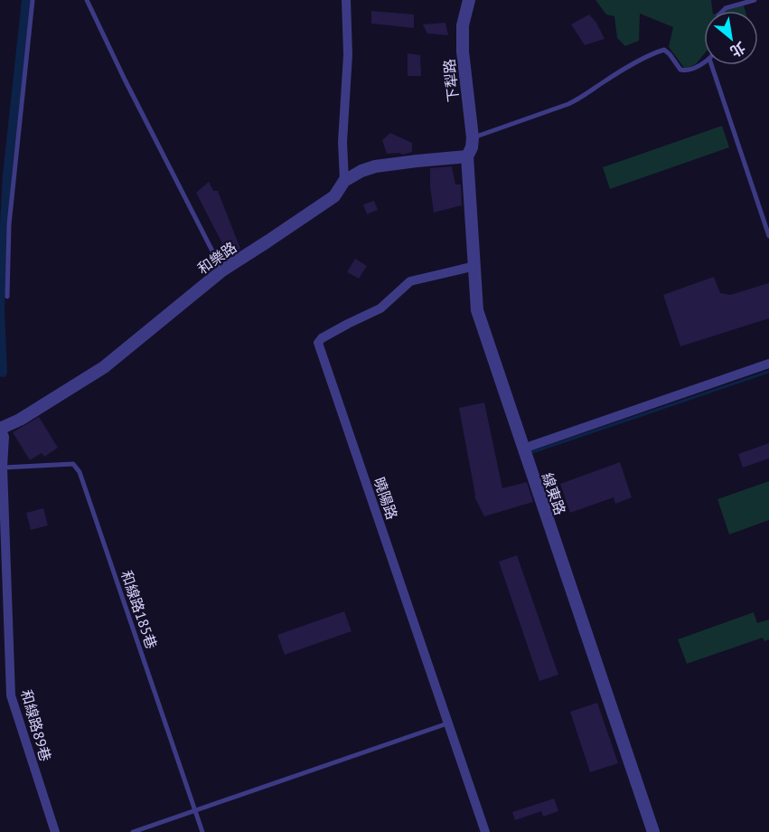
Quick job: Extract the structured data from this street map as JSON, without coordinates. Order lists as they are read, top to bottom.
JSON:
{
  "streets": {
    "street": [
      "下犁路",
      "和樂路",
      "線東路",
      "曉陽路",
      "和線路89巷"
    ],
    "lane": ["和線路185巷"]
  },
  "crossings": [
    ["下犁路", "和樂路"],
    ["下犁路", "線東路"],
    ["和樂路", "線東路"],
    ["和樂路", "和線路89巷"],
    ["線東路", "曉陽路"],
    ["和線路185巷", "和線路89巷"]
  ],
  "north": "bottom right"
}
